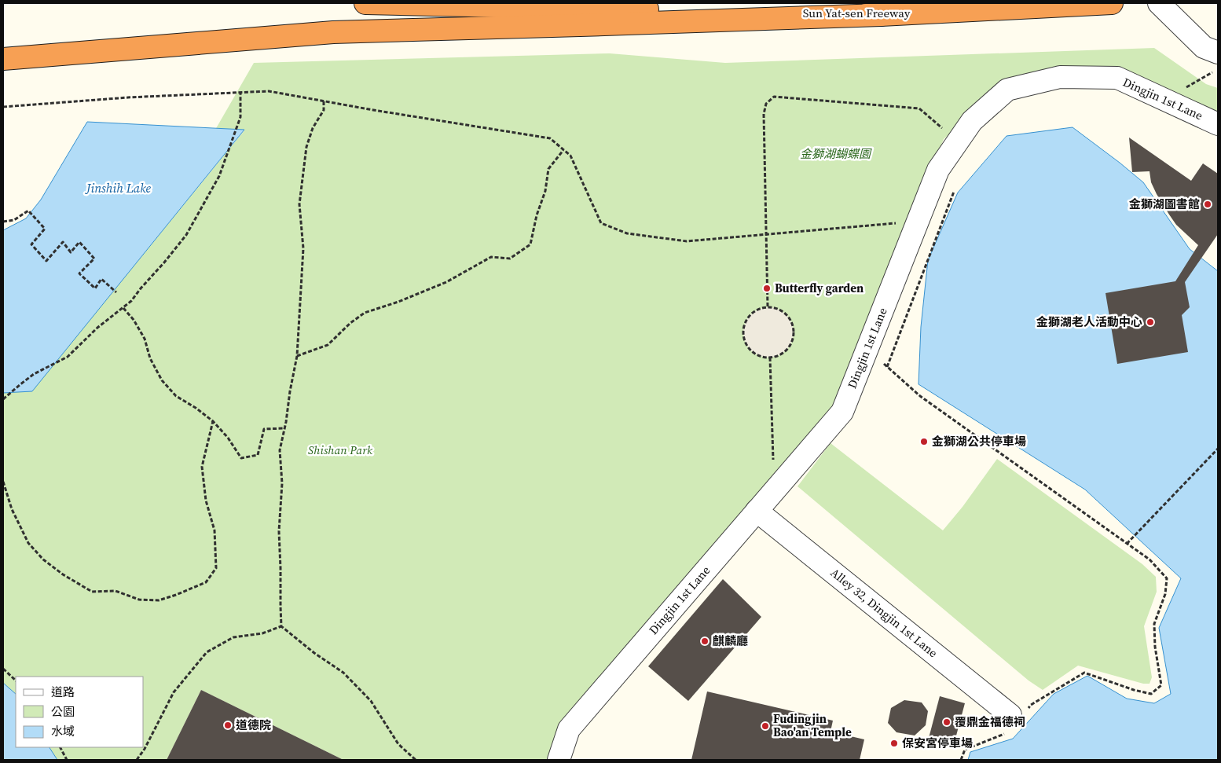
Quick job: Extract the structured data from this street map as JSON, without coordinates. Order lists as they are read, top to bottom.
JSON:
{
  "streets": {
    "highway": ["Sun Yat-sen Freeway"],
    "street": ["Dingjin 1st Lane", "Alley 32, Dingjin 1st Lane"]
  },
  "crossings": [
    ["Dingjin 1st Lane", "Alley 32, Dingjin 1st Lane"]
  ],
  "water": ["Jinshih Lake"],
  "parks": ["金獅湖蝴蝶園", "Shishan Park"],
  "places": [
    "金獅湖圖書館",
    "Butterfly garden",
    "金獅湖老人活動中心",
    "金獅湖公共停車場",
    "麒麟廳",
    "覆鼎金福德祠",
    "道德院",
    "Fudingjin Bao'an Temple",
    "保安宮停車場"
  ],
  "legend": ["道路", "公園", "水域"]
}
